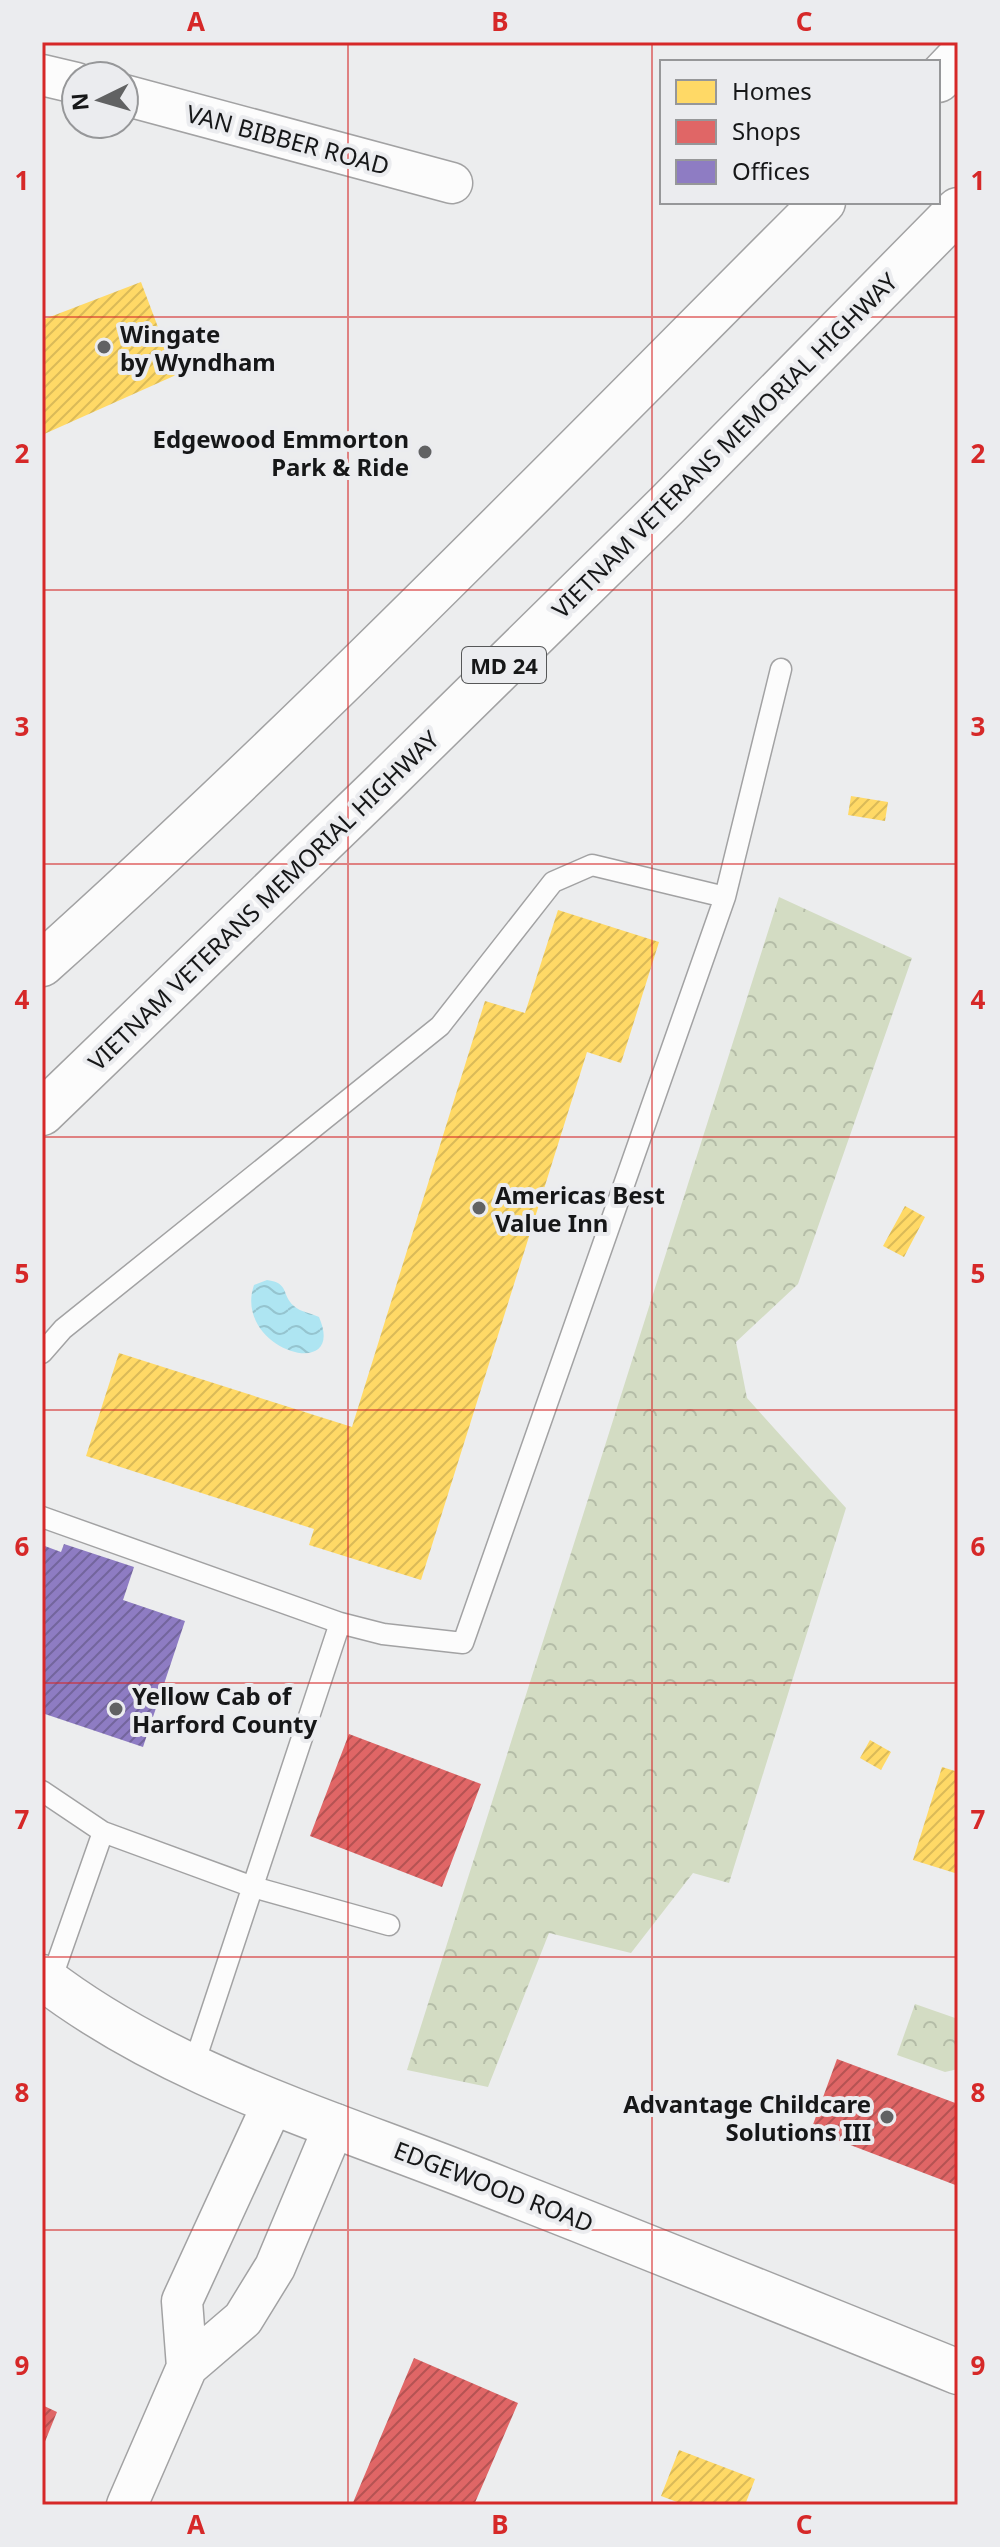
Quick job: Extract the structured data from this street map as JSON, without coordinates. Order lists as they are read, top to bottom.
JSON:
{
  "streets": {
    "main road": ["VIETNAM VETERANS MEMORIAL HIGHWAY", "MD 24", "EDGEWOOD ROAD"],
    "street": ["VAN BIBBER ROAD"]
  },
  "places": [
    "Wingate by Wyndham",
    "Edgewood Emmorton Park & Ride",
    "Americas Best Value Inn",
    "Yellow Cab of Harford County",
    "Advantage Childcare Solutions III"
  ],
  "legend": ["Homes", "Shops", "Offices"],
  "north": "left",
  "grid": {
    "columns": ["A", "B", "C"],
    "rows": [
      "1",
      "2",
      "3",
      "4",
      "5",
      "6",
      "7",
      "8",
      "9"
    ]
  }
}
